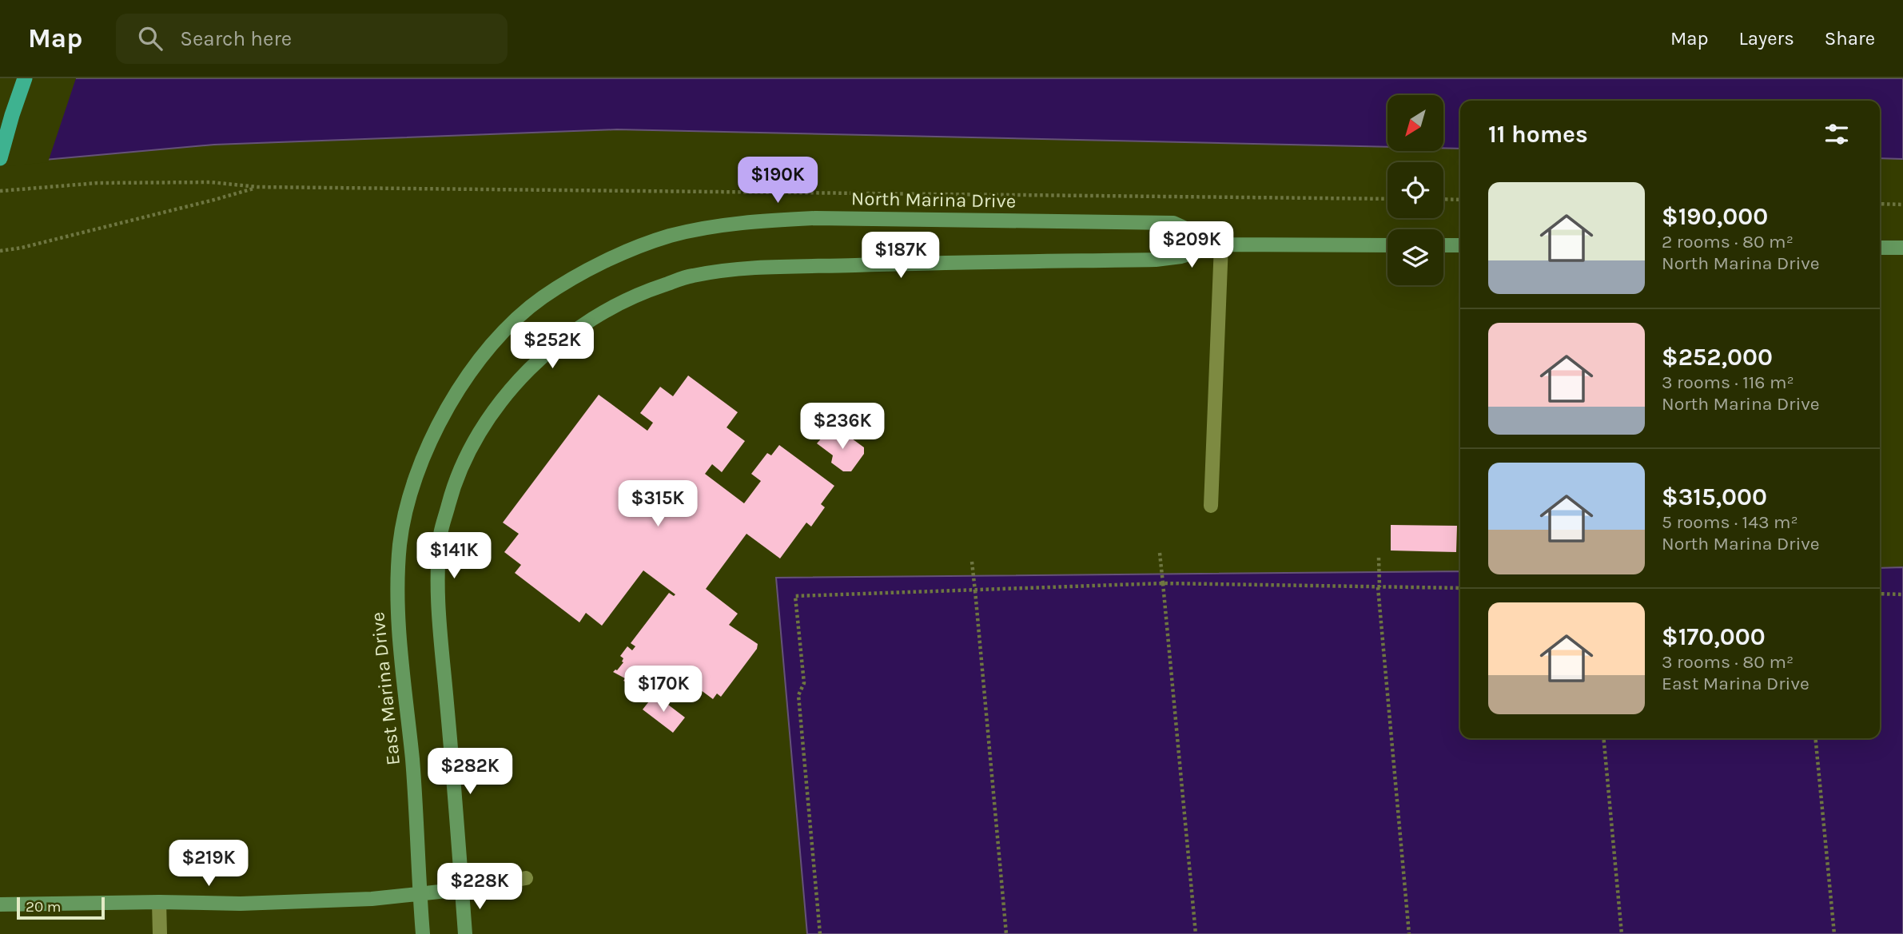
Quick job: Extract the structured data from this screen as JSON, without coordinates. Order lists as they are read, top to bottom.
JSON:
{
  "streets": {
    "main road": ["North Marina Drive", "East Marina Drive"]
  },
  "crossings": [
    ["North Marina Drive", "East Marina Drive"]
  ],
  "scale_bar": "20 m",
  "north": "bottom left",
  "page": {
    "header": "Map",
    "search": "Search here",
    "nav": ["Map", "Layers", "Share"],
    "heading": "11 homes",
    "price": [
      "$190K",
      "$209K",
      "$187K",
      "$252K",
      "$236K",
      "$315K",
      "$141K",
      "$170K",
      "$282K",
      "$219K",
      "$228K"
    ],
    "list": [
      {
        "name": "$190,000",
        "note": "2 rooms · 80 m² · North Marina Drive"
      },
      {
        "name": "$252,000",
        "note": "3 rooms · 116 m² · North Marina Drive"
      },
      {
        "name": "$315,000",
        "note": "5 rooms · 143 m² · North Marina Drive"
      },
      {
        "name": "$170,000",
        "note": "3 rooms · 80 m² · East Marina Drive"
      }
    ],
    "scale": "20 m"
  }
}
